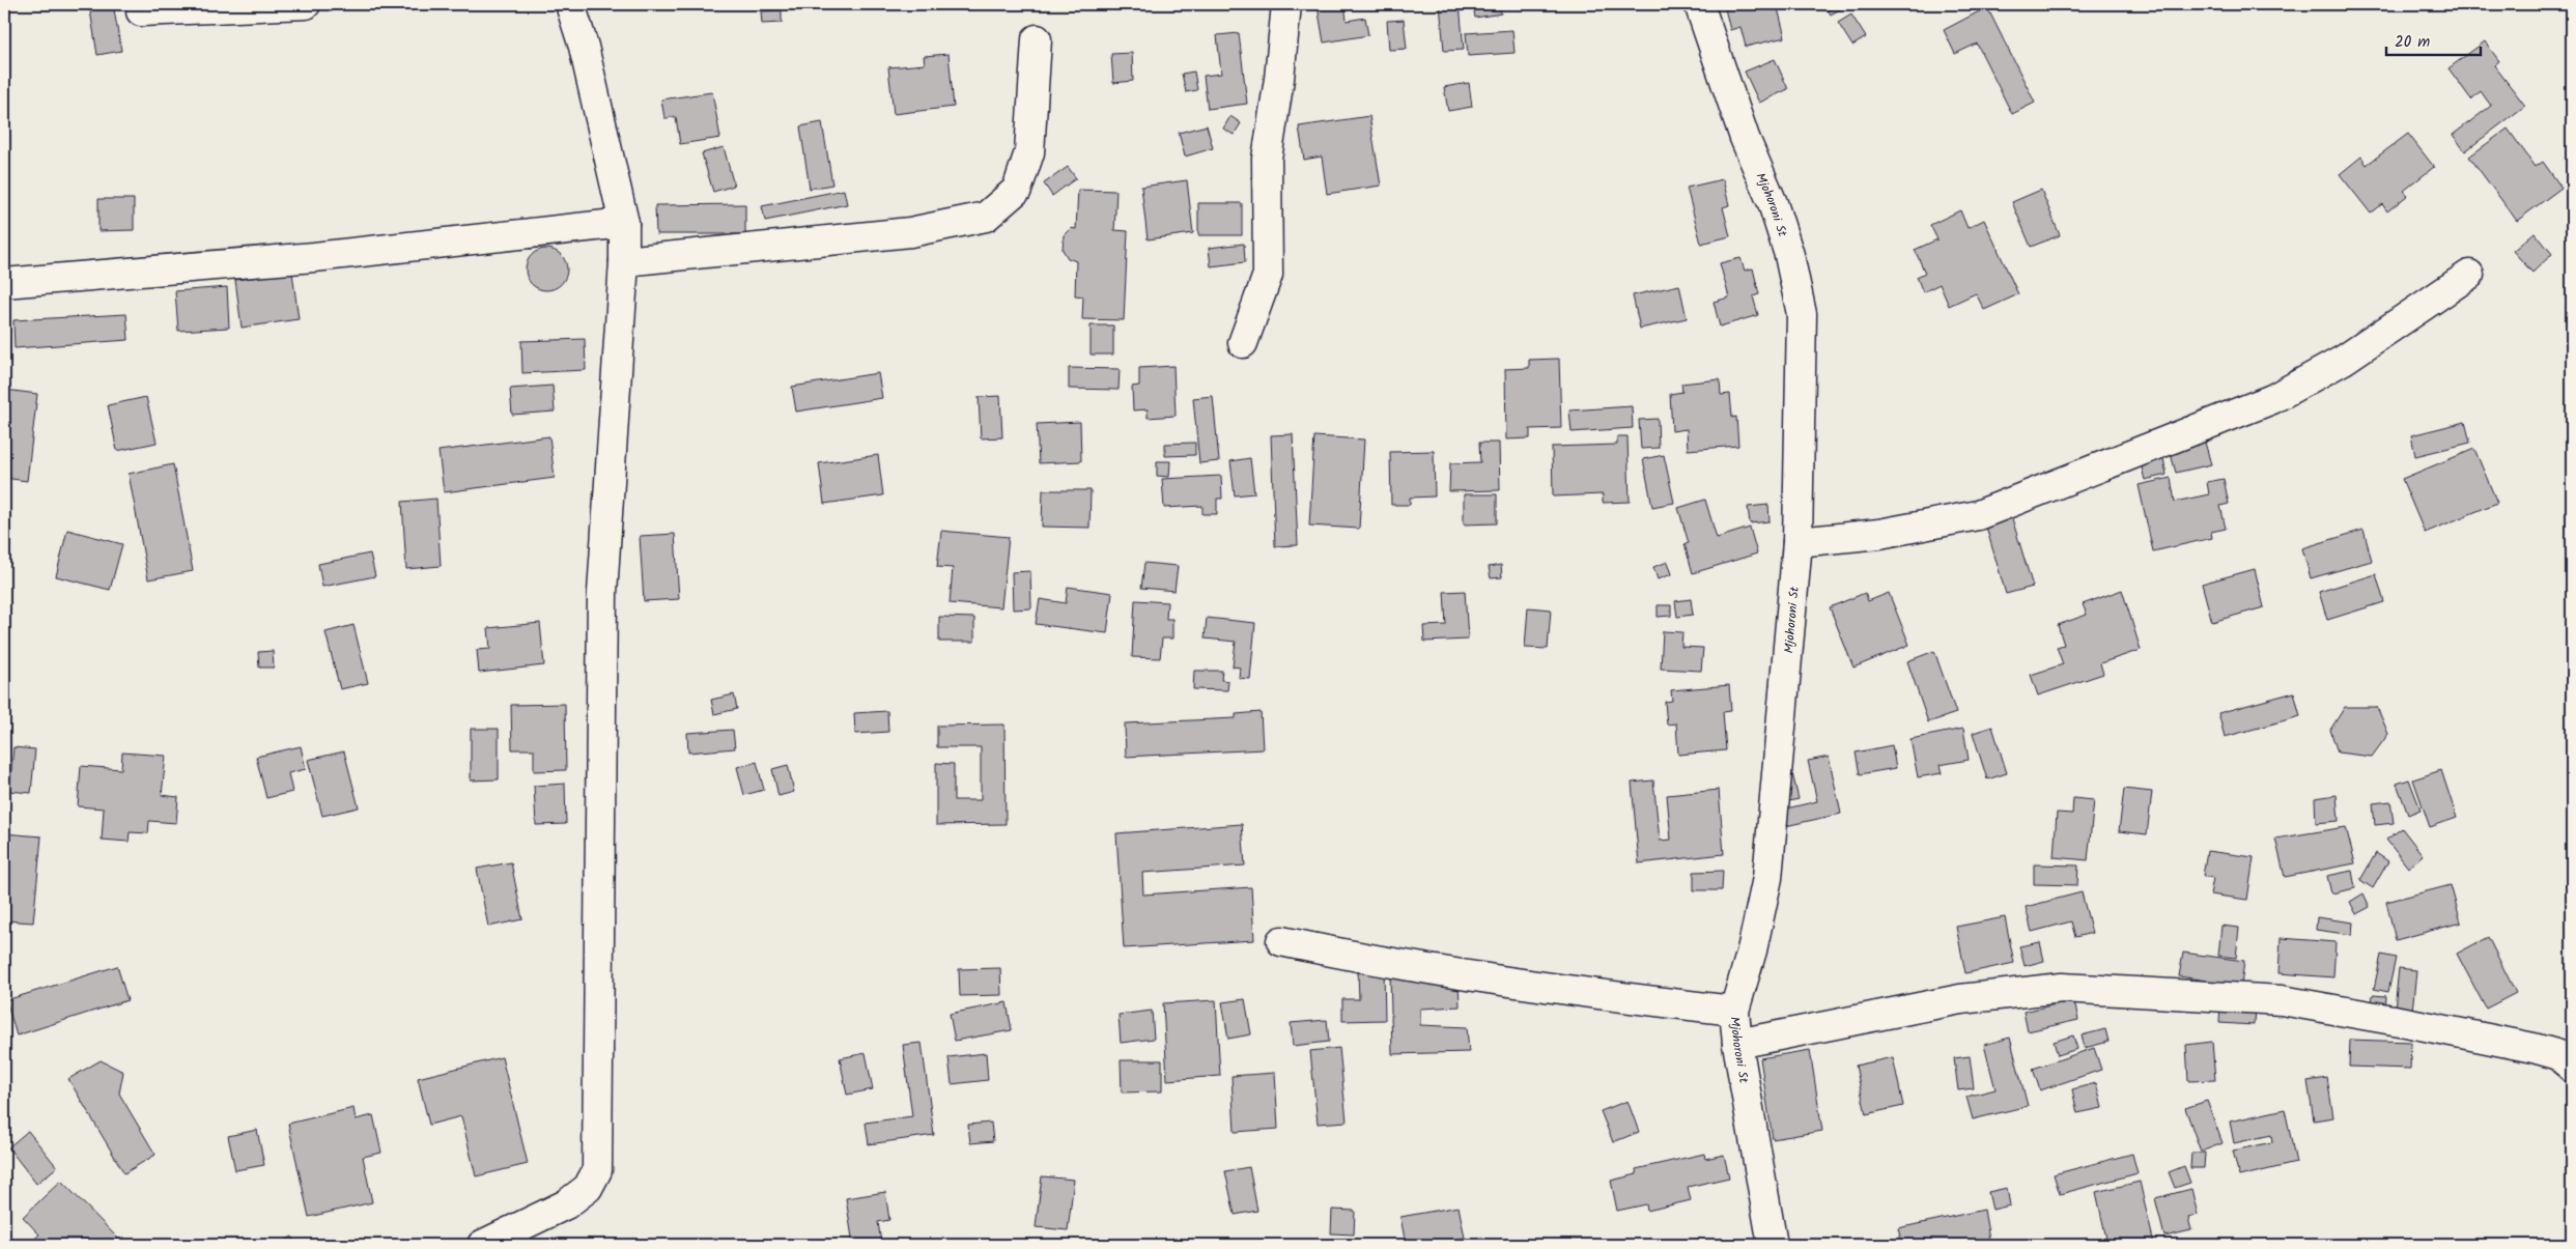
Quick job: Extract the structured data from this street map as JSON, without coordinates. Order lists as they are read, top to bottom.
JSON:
{
  "streets": {
    "street": ["Mjohoroni St"]
  },
  "scale_bar": "20 m"
}
